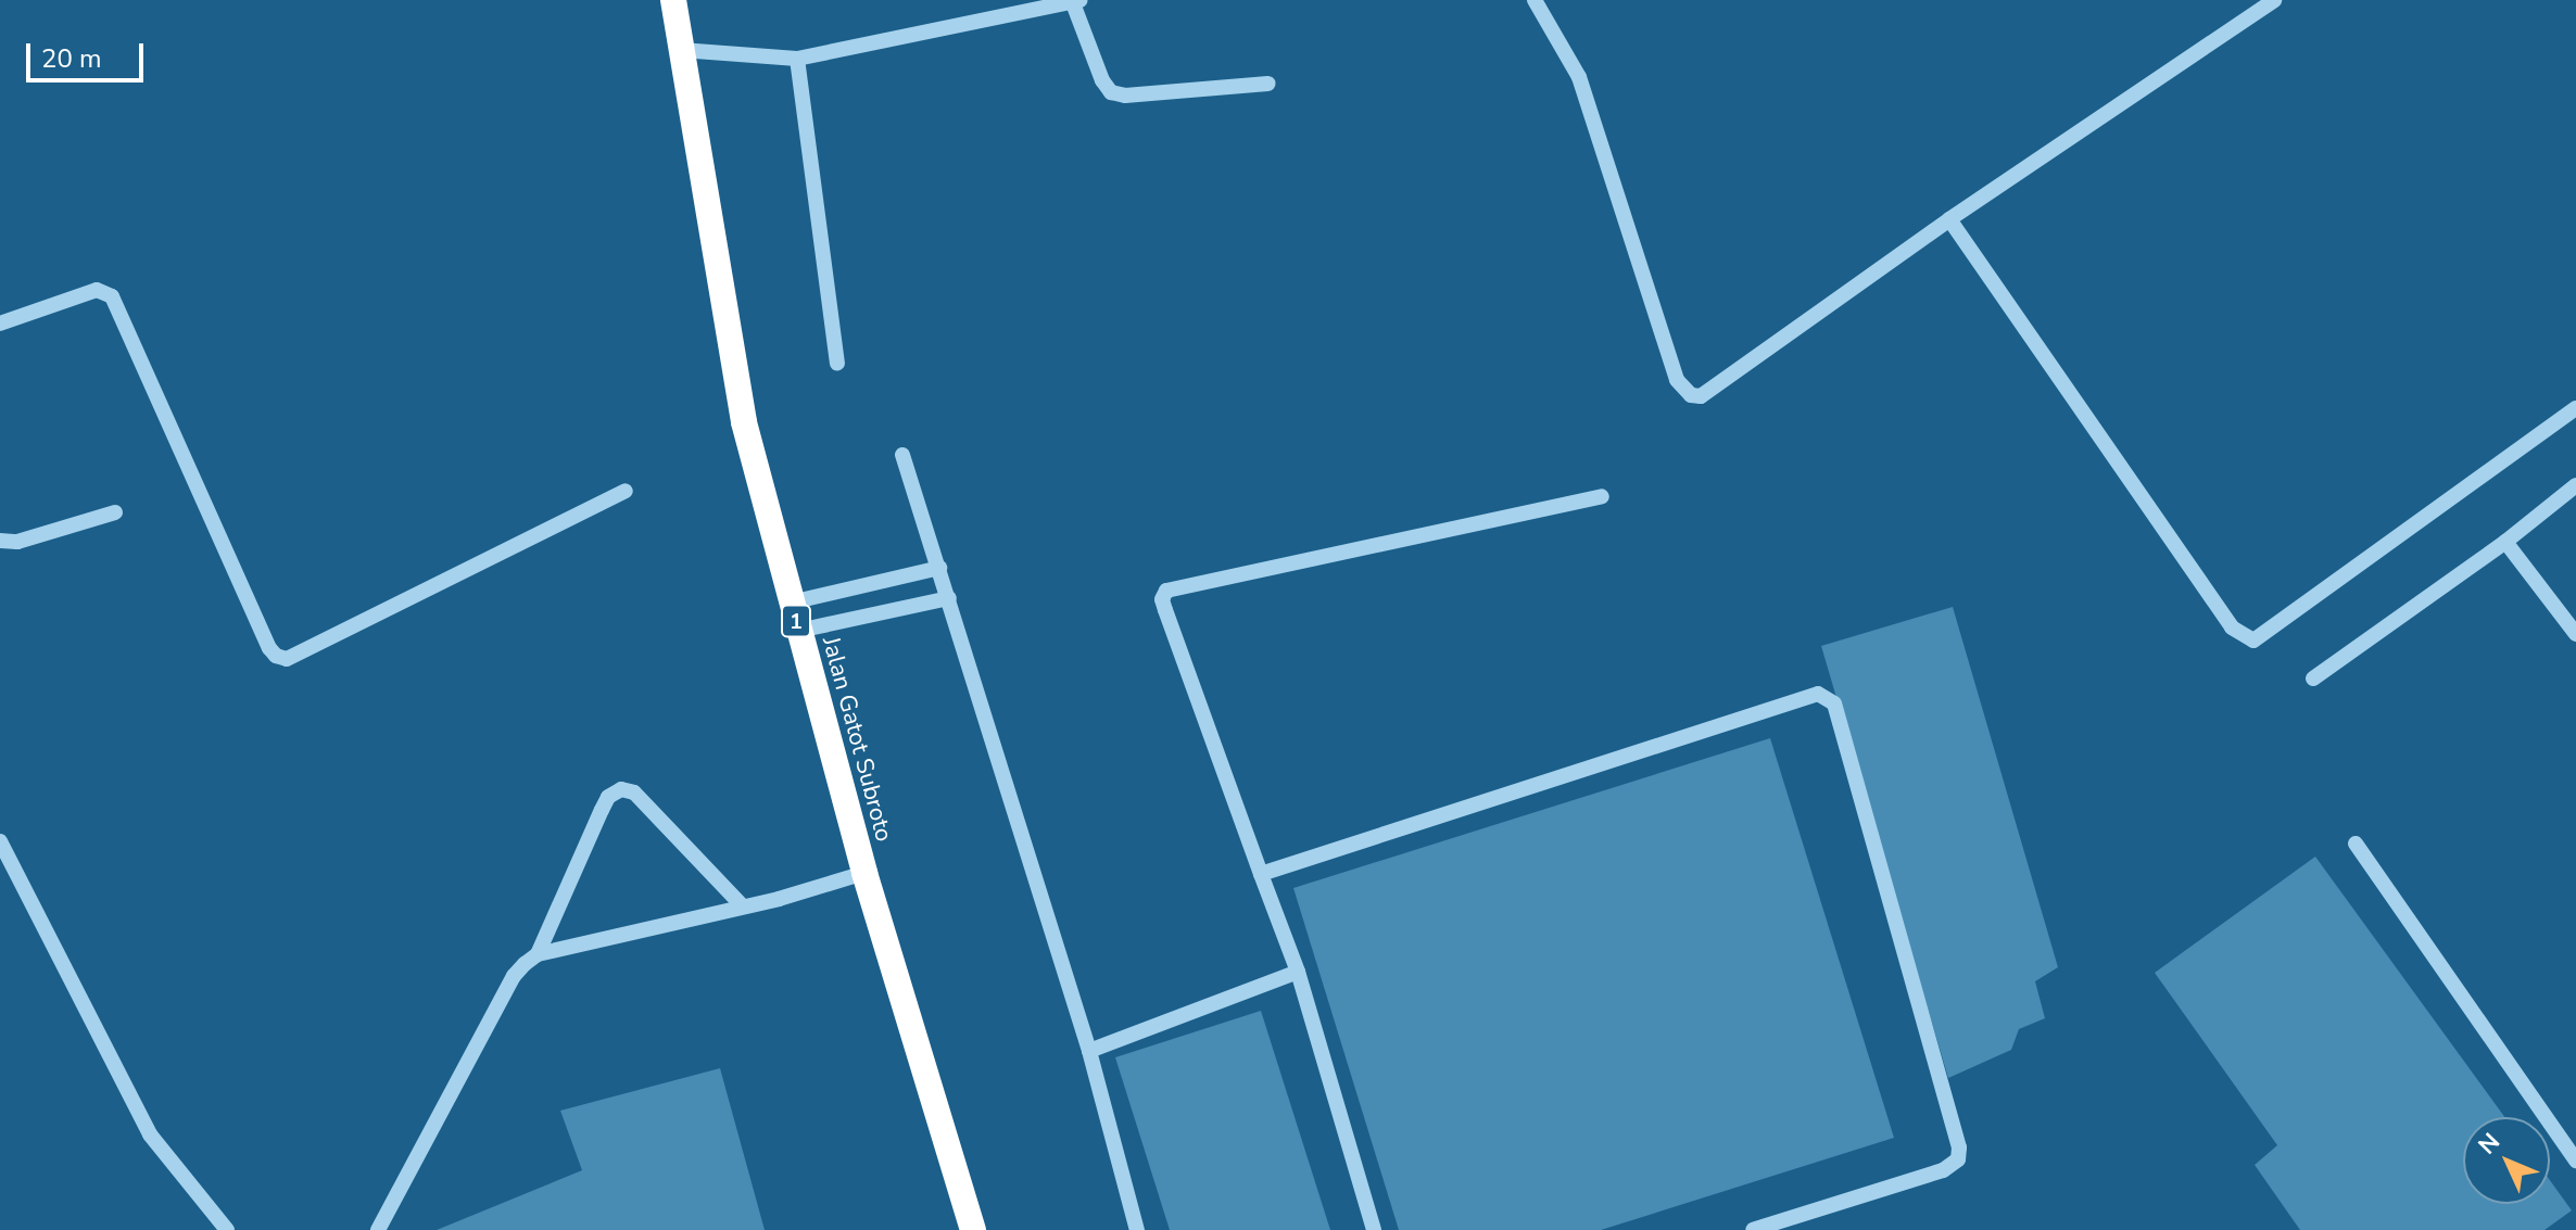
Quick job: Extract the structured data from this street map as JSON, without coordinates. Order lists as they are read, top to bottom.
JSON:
{
  "streets": {
    "highway": ["1", "Jalan Gatot Subroto"]
  },
  "scale_bar": "20 m",
  "north": "top left"
}
